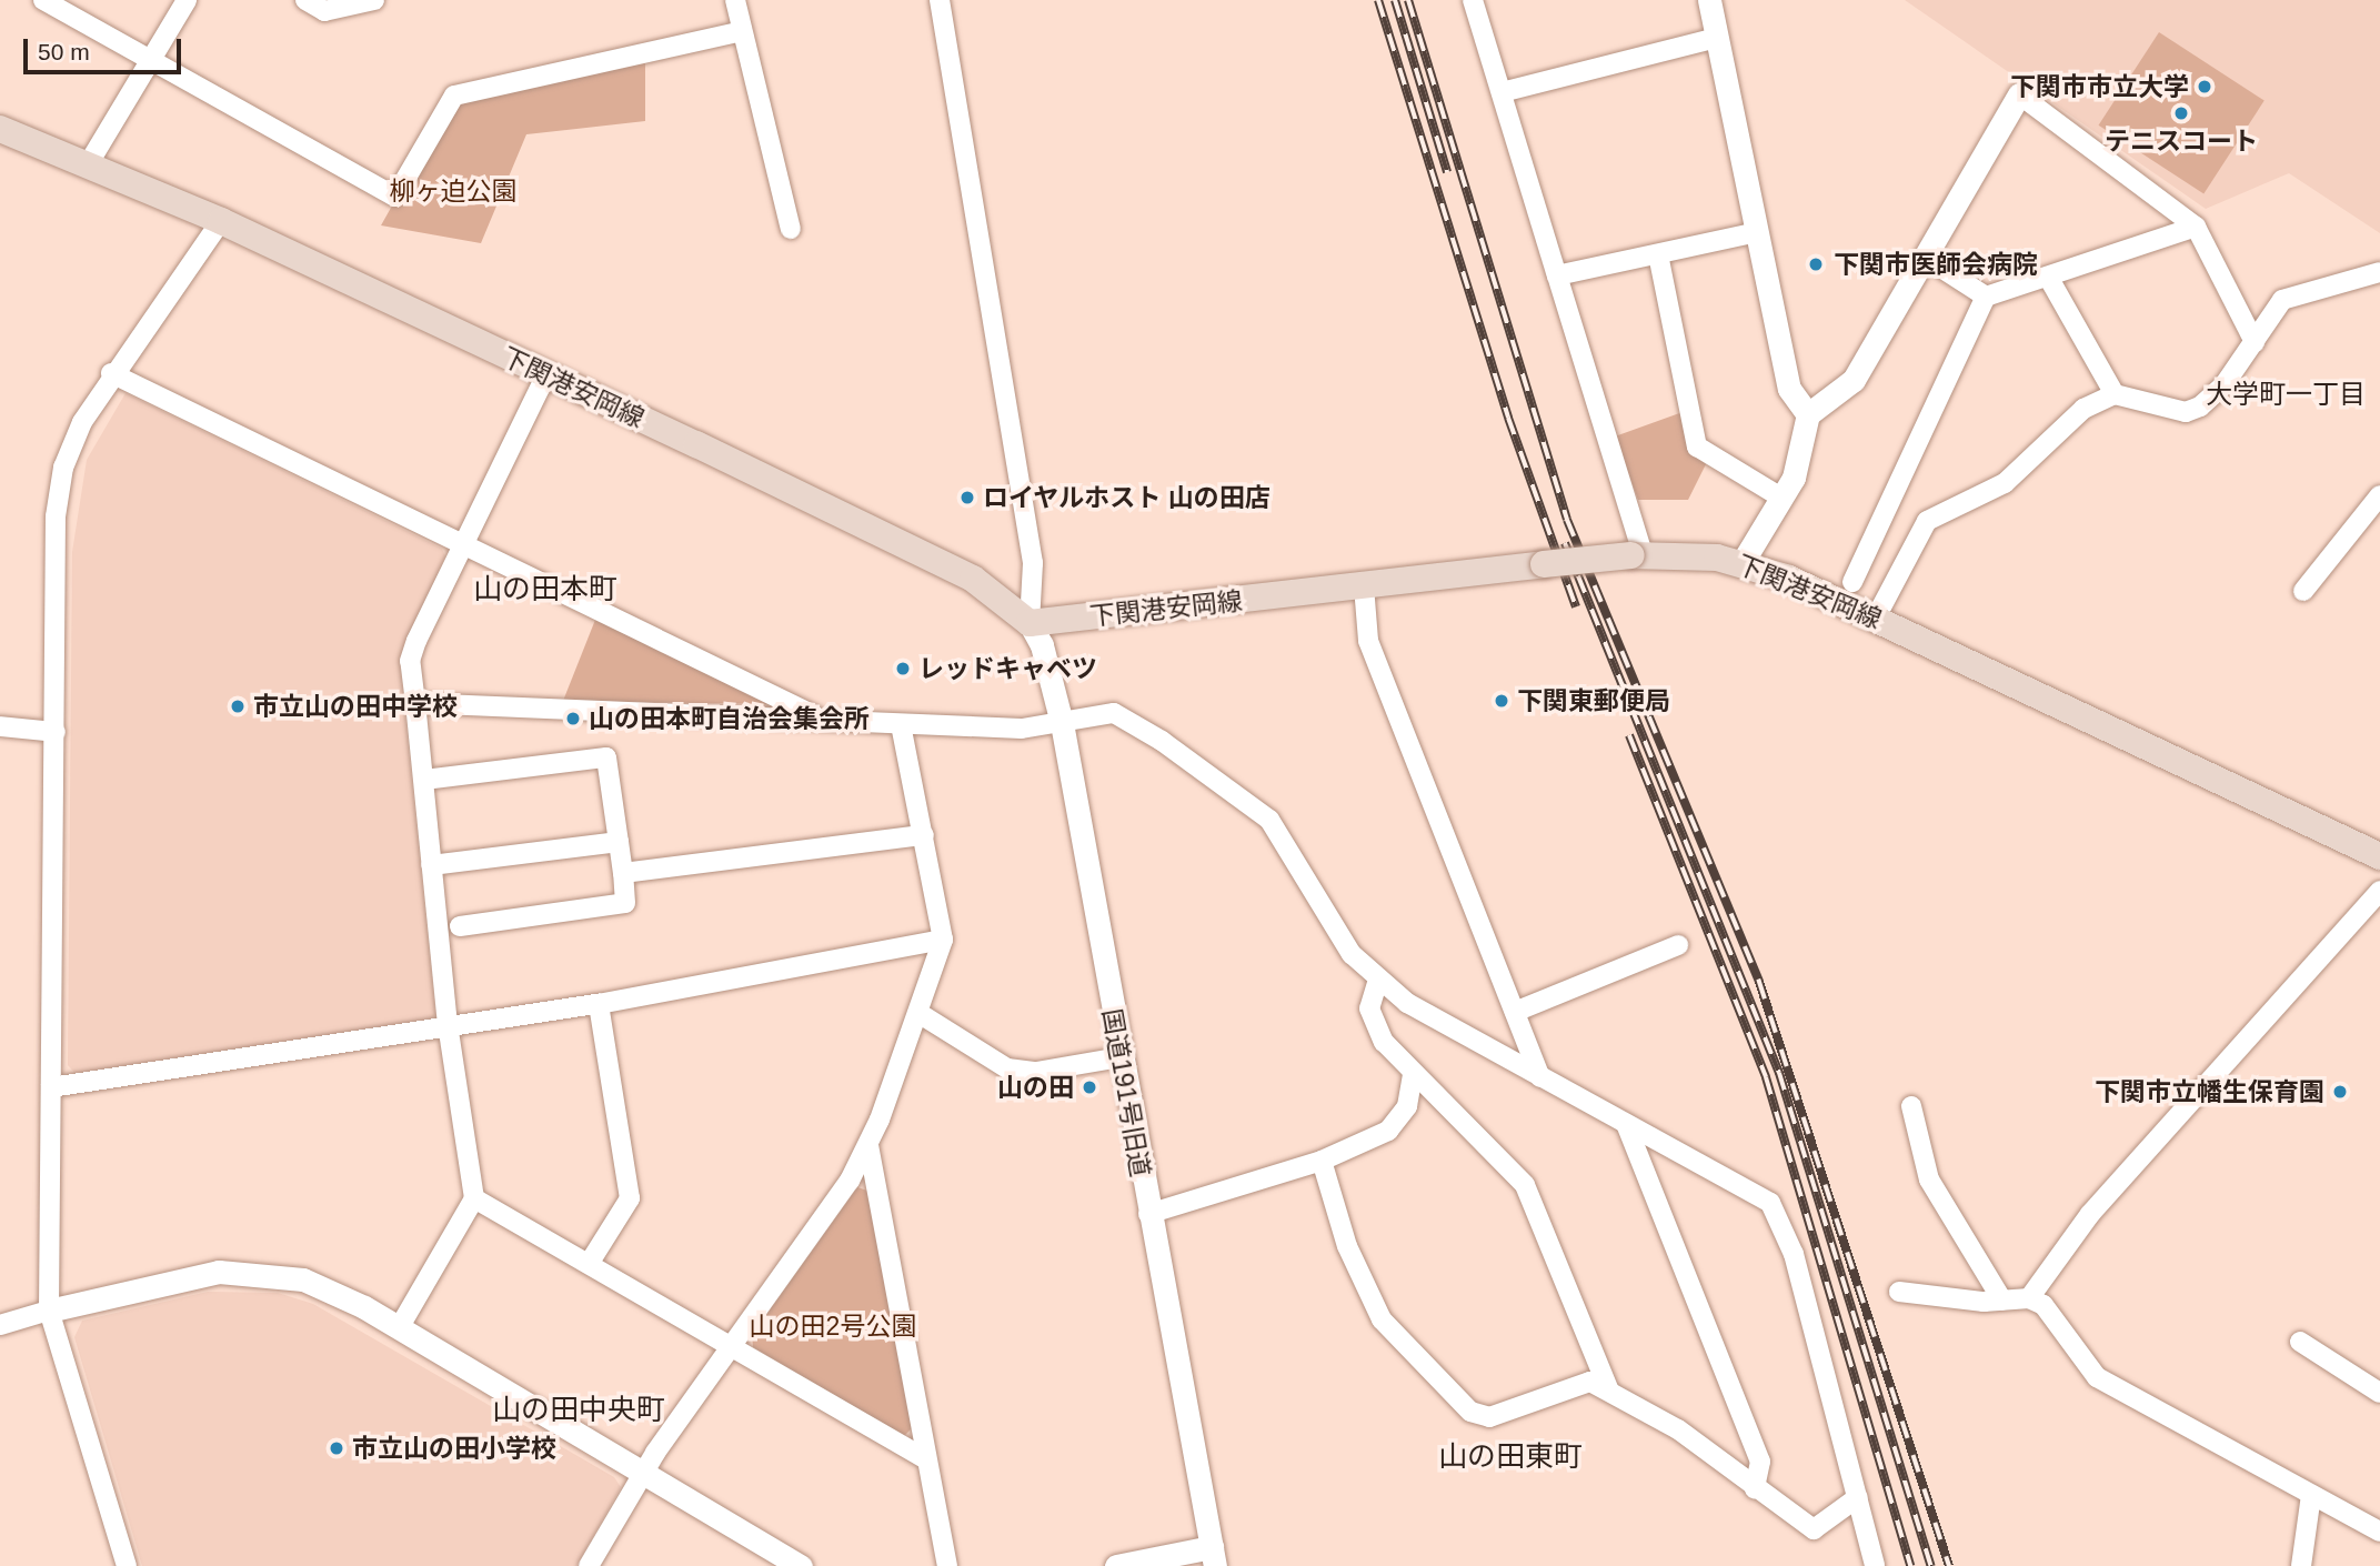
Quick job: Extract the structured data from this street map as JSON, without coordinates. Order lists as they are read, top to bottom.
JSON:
{
  "streets": {
    "main road": ["下関港安岡線"],
    "street": ["国道191号旧道"]
  },
  "crossings": [
    ["下関港安岡線", "国道191号旧道"]
  ],
  "districts": [
    "大学町一丁目",
    "山の田本町",
    "山の田中央町",
    "山の田東町"
  ],
  "parks": ["柳ヶ迫公園", "山の田2号公園"],
  "places": [
    "下関市市立大学",
    "テニスコート",
    "下関市医師会病院",
    "ロイヤルホスト 山の田店",
    "レッドキャベツ",
    "下関東郵便局",
    "市立山の田中学校",
    "山の田本町自治会集会所",
    "山の田",
    "下関市立幡生保育園",
    "市立山の田小学校"
  ],
  "scale_bar": "50 m"
}
